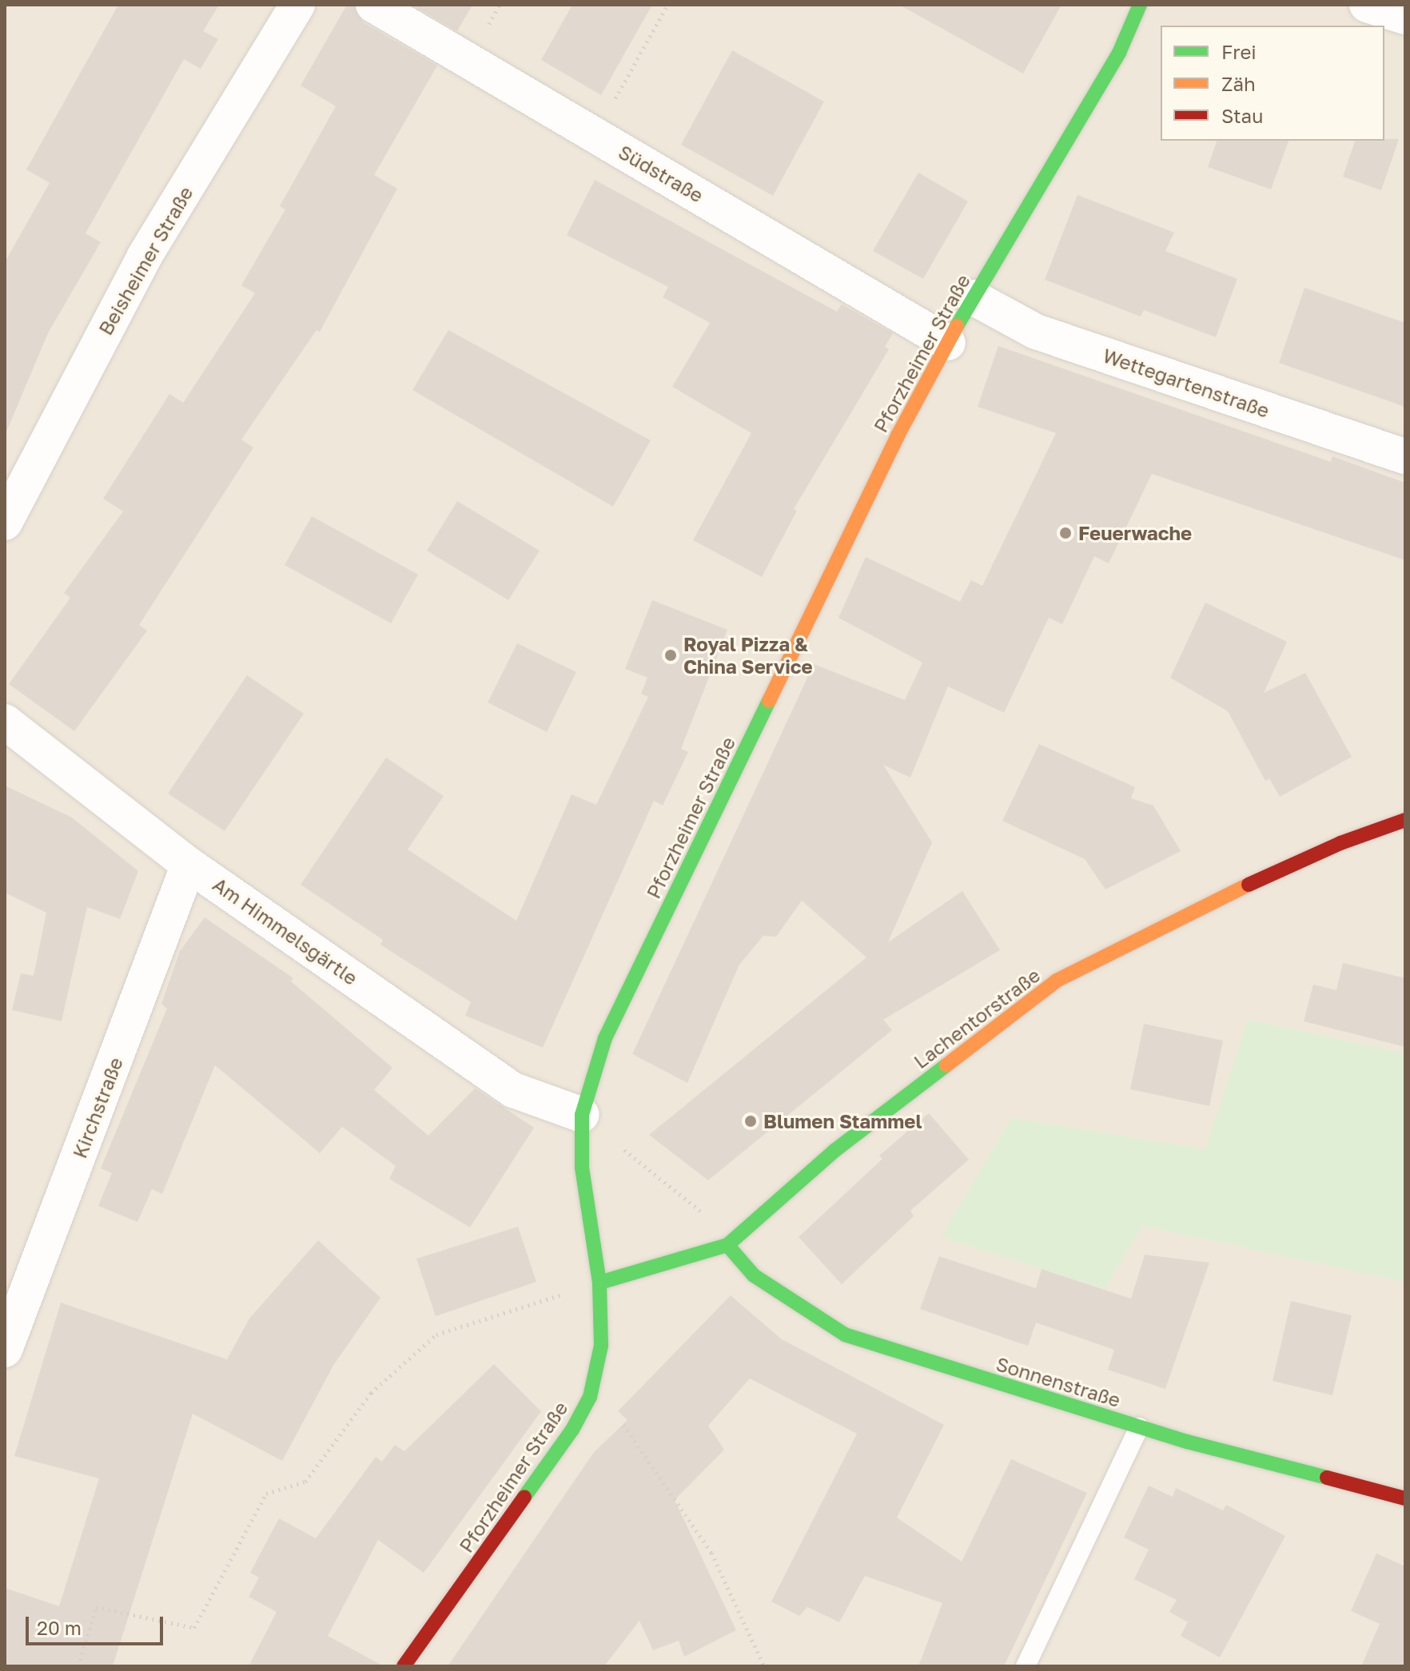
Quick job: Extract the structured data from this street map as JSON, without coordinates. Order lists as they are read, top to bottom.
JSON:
{
  "streets": {
    "street": [
      "Südstraße",
      "Beisheimer Straße",
      "Pforzheimer Straße",
      "Wettegartenstraße",
      "Am Himmelsgärtle",
      "Lachentorstraße",
      "Kirchstraße",
      "Sonnenstraße"
    ]
  },
  "crossings": [
    ["Südstraße", "Pforzheimer Straße"],
    ["Pforzheimer Straße", "Wettegartenstraße"],
    ["Pforzheimer Straße", "Am Himmelsgärtle"],
    ["Pforzheimer Straße", "Lachentorstraße"],
    ["Am Himmelsgärtle", "Kirchstraße"],
    ["Lachentorstraße", "Sonnenstraße"]
  ],
  "places": ["Feuerwache", "Royal Pizza & China Service", "Blumen Stammel"],
  "legend": ["Frei", "Zäh", "Stau"],
  "scale_bar": "20 m"
}
